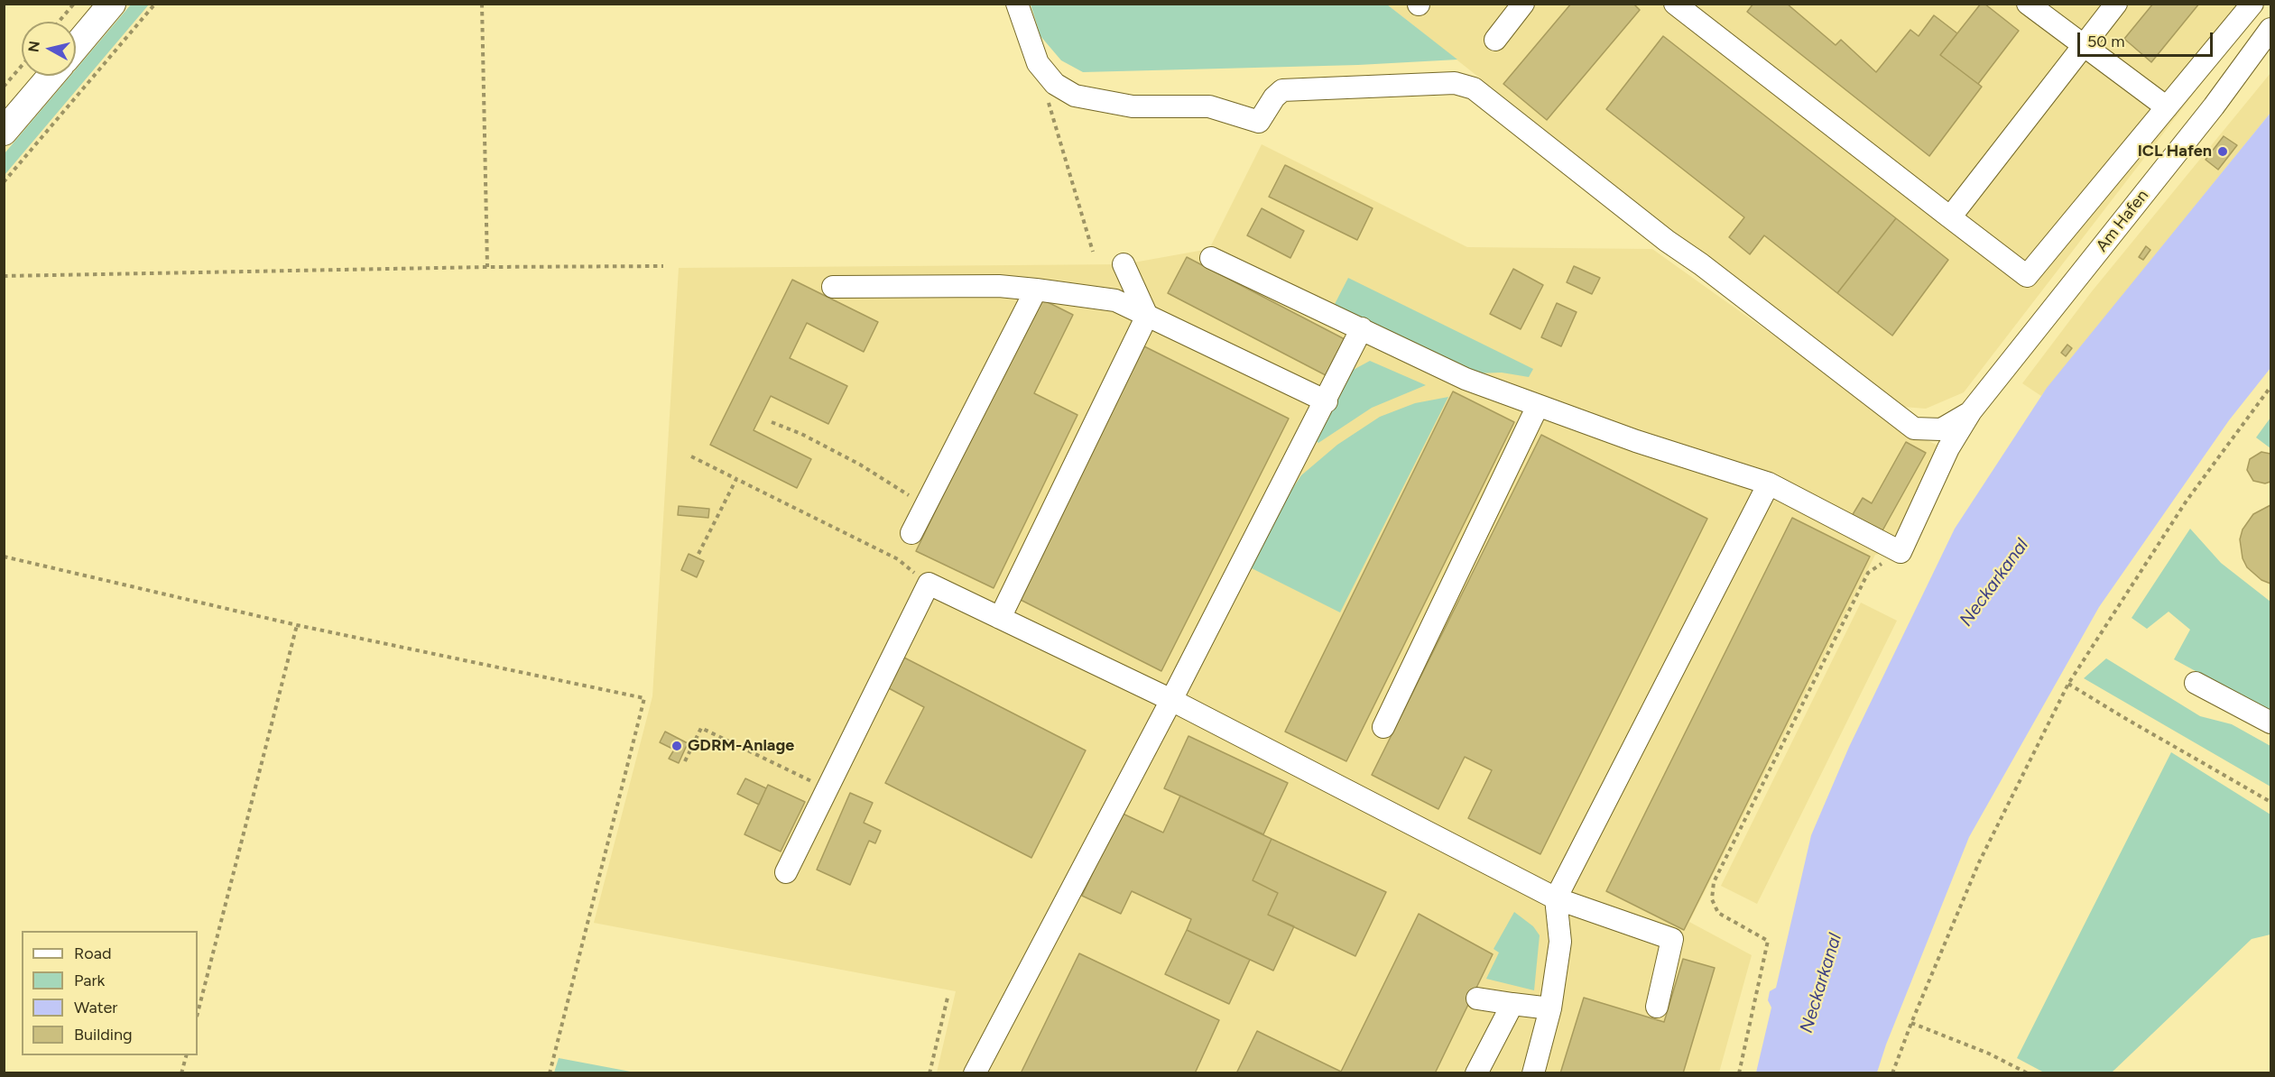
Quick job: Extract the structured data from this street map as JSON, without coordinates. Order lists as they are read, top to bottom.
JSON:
{
  "streets": {
    "street": ["Am Hafen"]
  },
  "water": ["Neckarkanal"],
  "places": ["ICL Hafen", "GDRM-Anlage"],
  "legend": [
    "Road",
    "Park",
    "Water",
    "Building"
  ],
  "scale_bar": "50 m",
  "north": "left"
}
